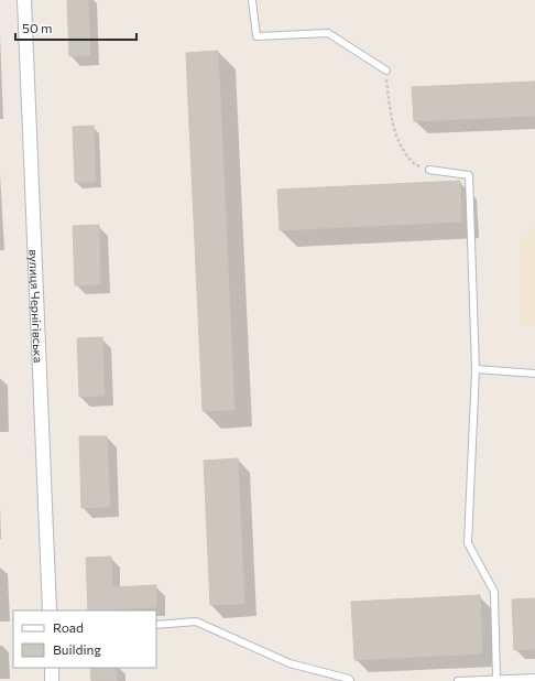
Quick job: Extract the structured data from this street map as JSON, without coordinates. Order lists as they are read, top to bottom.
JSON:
{
  "streets": {
    "street": ["вулиця Чернігівська"]
  },
  "legend": ["Road", "Building"],
  "scale_bar": "50 m"
}
